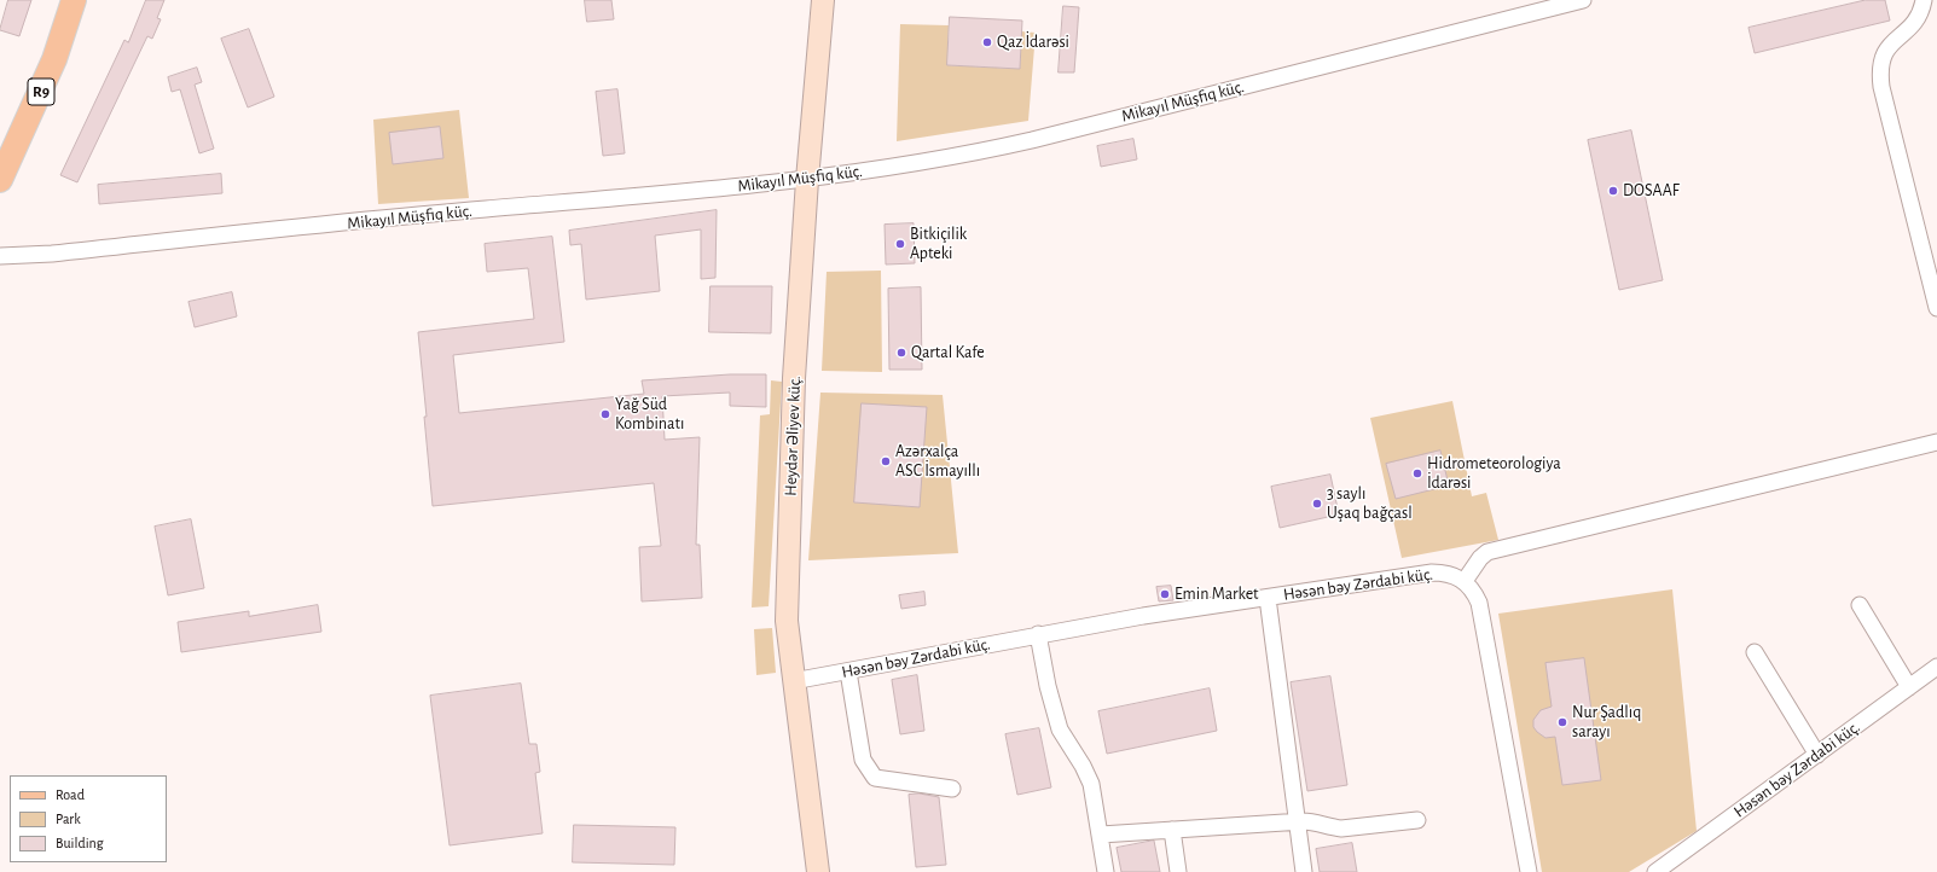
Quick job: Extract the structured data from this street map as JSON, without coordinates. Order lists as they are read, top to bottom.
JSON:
{
  "streets": {
    "main road": ["R9", "Heydər Əliyev küç."],
    "street": ["Mikayıl Müşfiq küç.", "Həsən bəy Zərdabi küç."]
  },
  "crossings": [
    ["Mikayıl Müşfiq küç.", "Heydər Əliyev küç."],
    ["Heydər Əliyev küç.", "Həsən bəy Zərdabi küç."]
  ],
  "places": [
    "Qaz İdarəsi",
    "DOSAAF",
    "Bitkiçilik Apteki",
    "Qartal Kafe",
    "Yağ Süd Kombinatı",
    "Azərxalça ASC İsmayıllı",
    "Hidrometeorologiya İdarəsi",
    "3 saylı Uşaq bağçasl",
    "Emin Market",
    "Nur Şadlıq sarayı"
  ],
  "legend": ["Road", "Park", "Building"]
}
